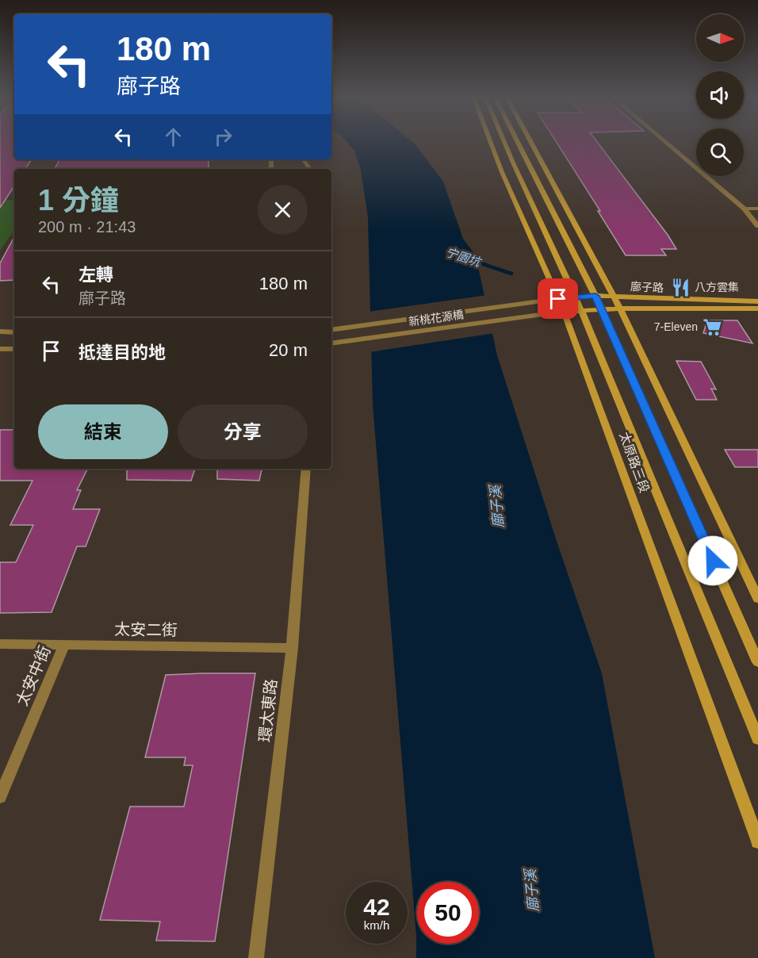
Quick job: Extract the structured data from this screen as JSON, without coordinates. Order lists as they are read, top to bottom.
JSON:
{
  "streets": {
    "main road": ["廍子路", "太原路三段"],
    "street": [
      "新桃花源橋",
      "太安二街",
      "太安中街",
      "環太東路"
    ]
  },
  "crossings": [
    ["廍子路", "新桃花源橋"],
    ["廍子路", "太原路三段"],
    ["太安二街", "太安中街"],
    ["太安二街", "環太東路"]
  ],
  "water": ["宁園坑", "廍子溪"],
  "places": {
    "restaurant": ["八方雲集"],
    "supermarket": ["7-Eleven"]
  },
  "north": "right",
  "page": {
    "turn": ["180 m", "廍子路"],
    "heading": ["1 分鐘", "200 m · 21:43"],
    "list": [
      {
        "name": "左轉",
        "note": "廍子路",
        "value": "180 m"
      },
      {
        "name": "抵達目的地",
        "value": "20 m"
      }
    ],
    "buttons": ["結束", "分享"],
    "speed": "42 km/h",
    "limit": "50"
  }
}
